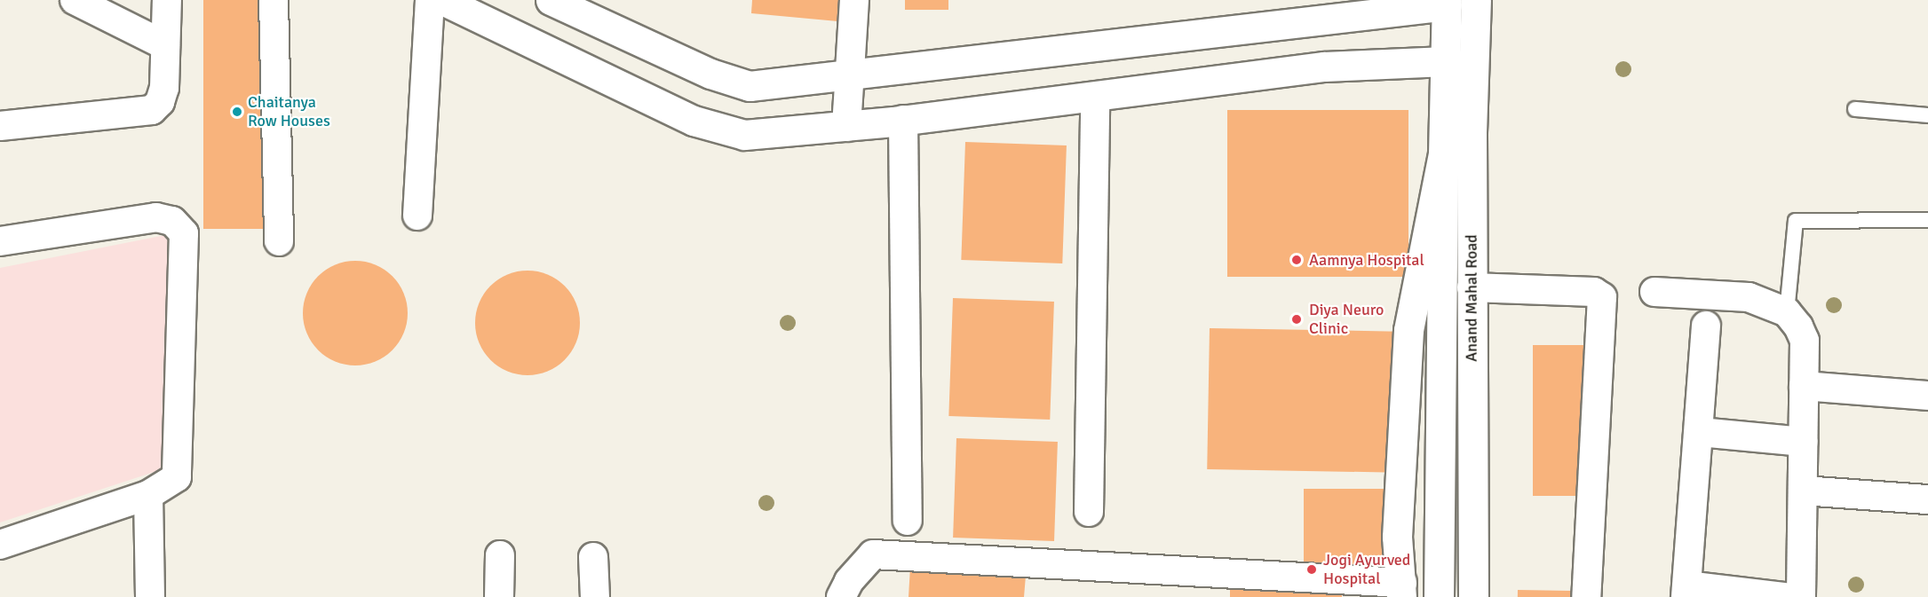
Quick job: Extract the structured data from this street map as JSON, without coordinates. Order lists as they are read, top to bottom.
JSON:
{
  "streets": {
    "main road": ["Anand Mahal Road"]
  },
  "places": [
    "Chaitanya Row Houses",
    "Aamnya Hospital",
    "Diya Neuro Clinic",
    "Jogi Ayurved Hospital"
  ]
}
